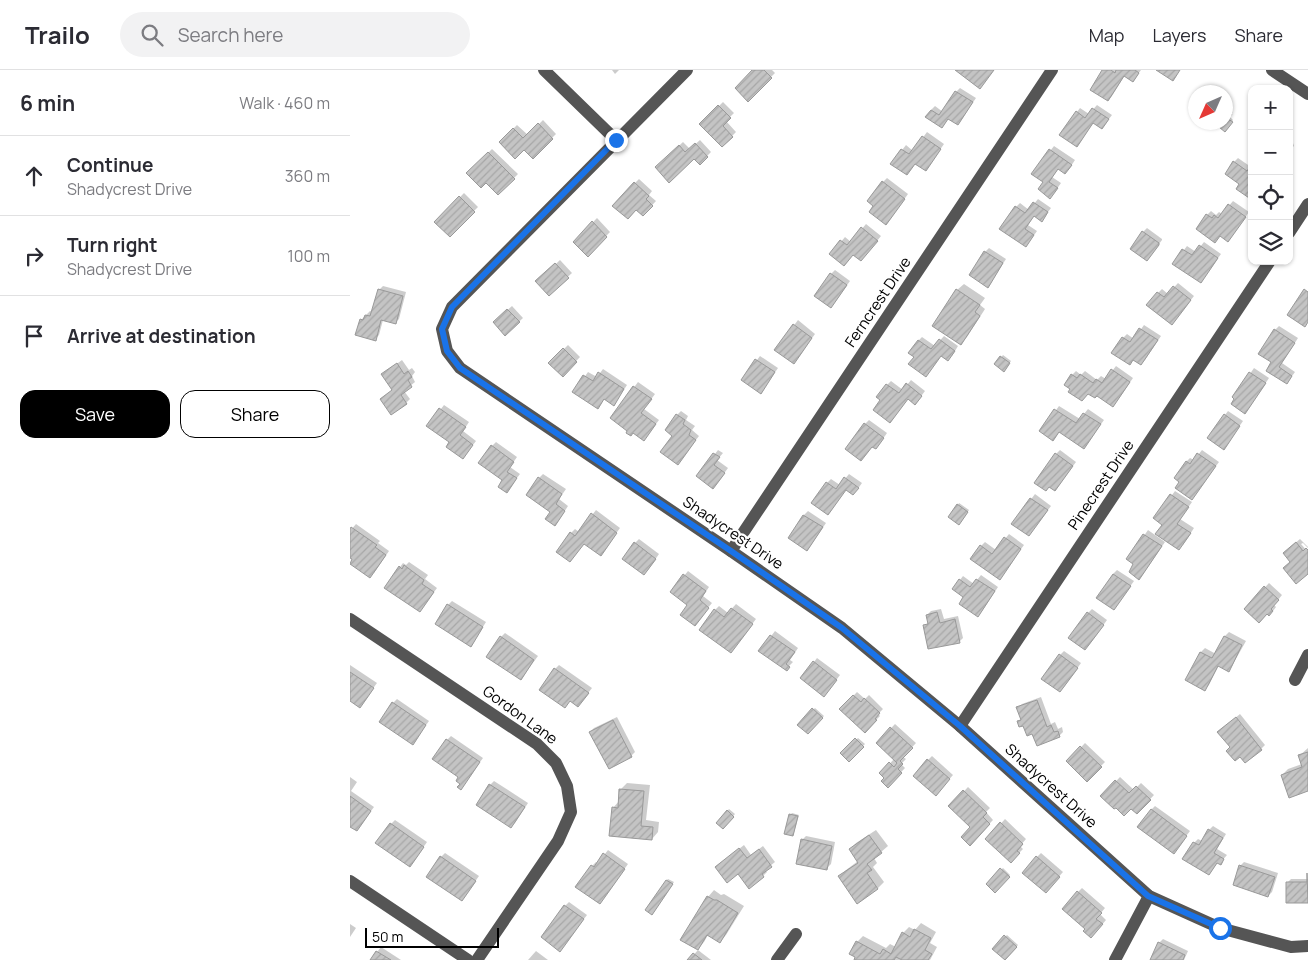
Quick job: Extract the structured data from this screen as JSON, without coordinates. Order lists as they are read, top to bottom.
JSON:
{
  "streets": {
    "street": [
      "Ferncrest Drive",
      "Pinecrest Drive",
      "Shadycrest Drive",
      "Gordon Lane"
    ]
  },
  "crossings": [
    ["Ferncrest Drive", "Shadycrest Drive"],
    ["Pinecrest Drive", "Shadycrest Drive"]
  ],
  "scale_bar": "50 m",
  "north": "bottom left",
  "page": {
    "header": "Trailo",
    "search": "Search here",
    "nav": ["Map", "Layers", "Share"],
    "heading": ["6 min", "Walk · 460 m"],
    "map_buttons": ["+", "−"],
    "list": [
      ["Continue", "Shadycrest Drive", "360 m"],
      ["Turn right", "Shadycrest Drive", "100 m"],
      "Arrive at destination"
    ],
    "buttons": ["Save", "Share"],
    "scale": "50 m"
  }
}
